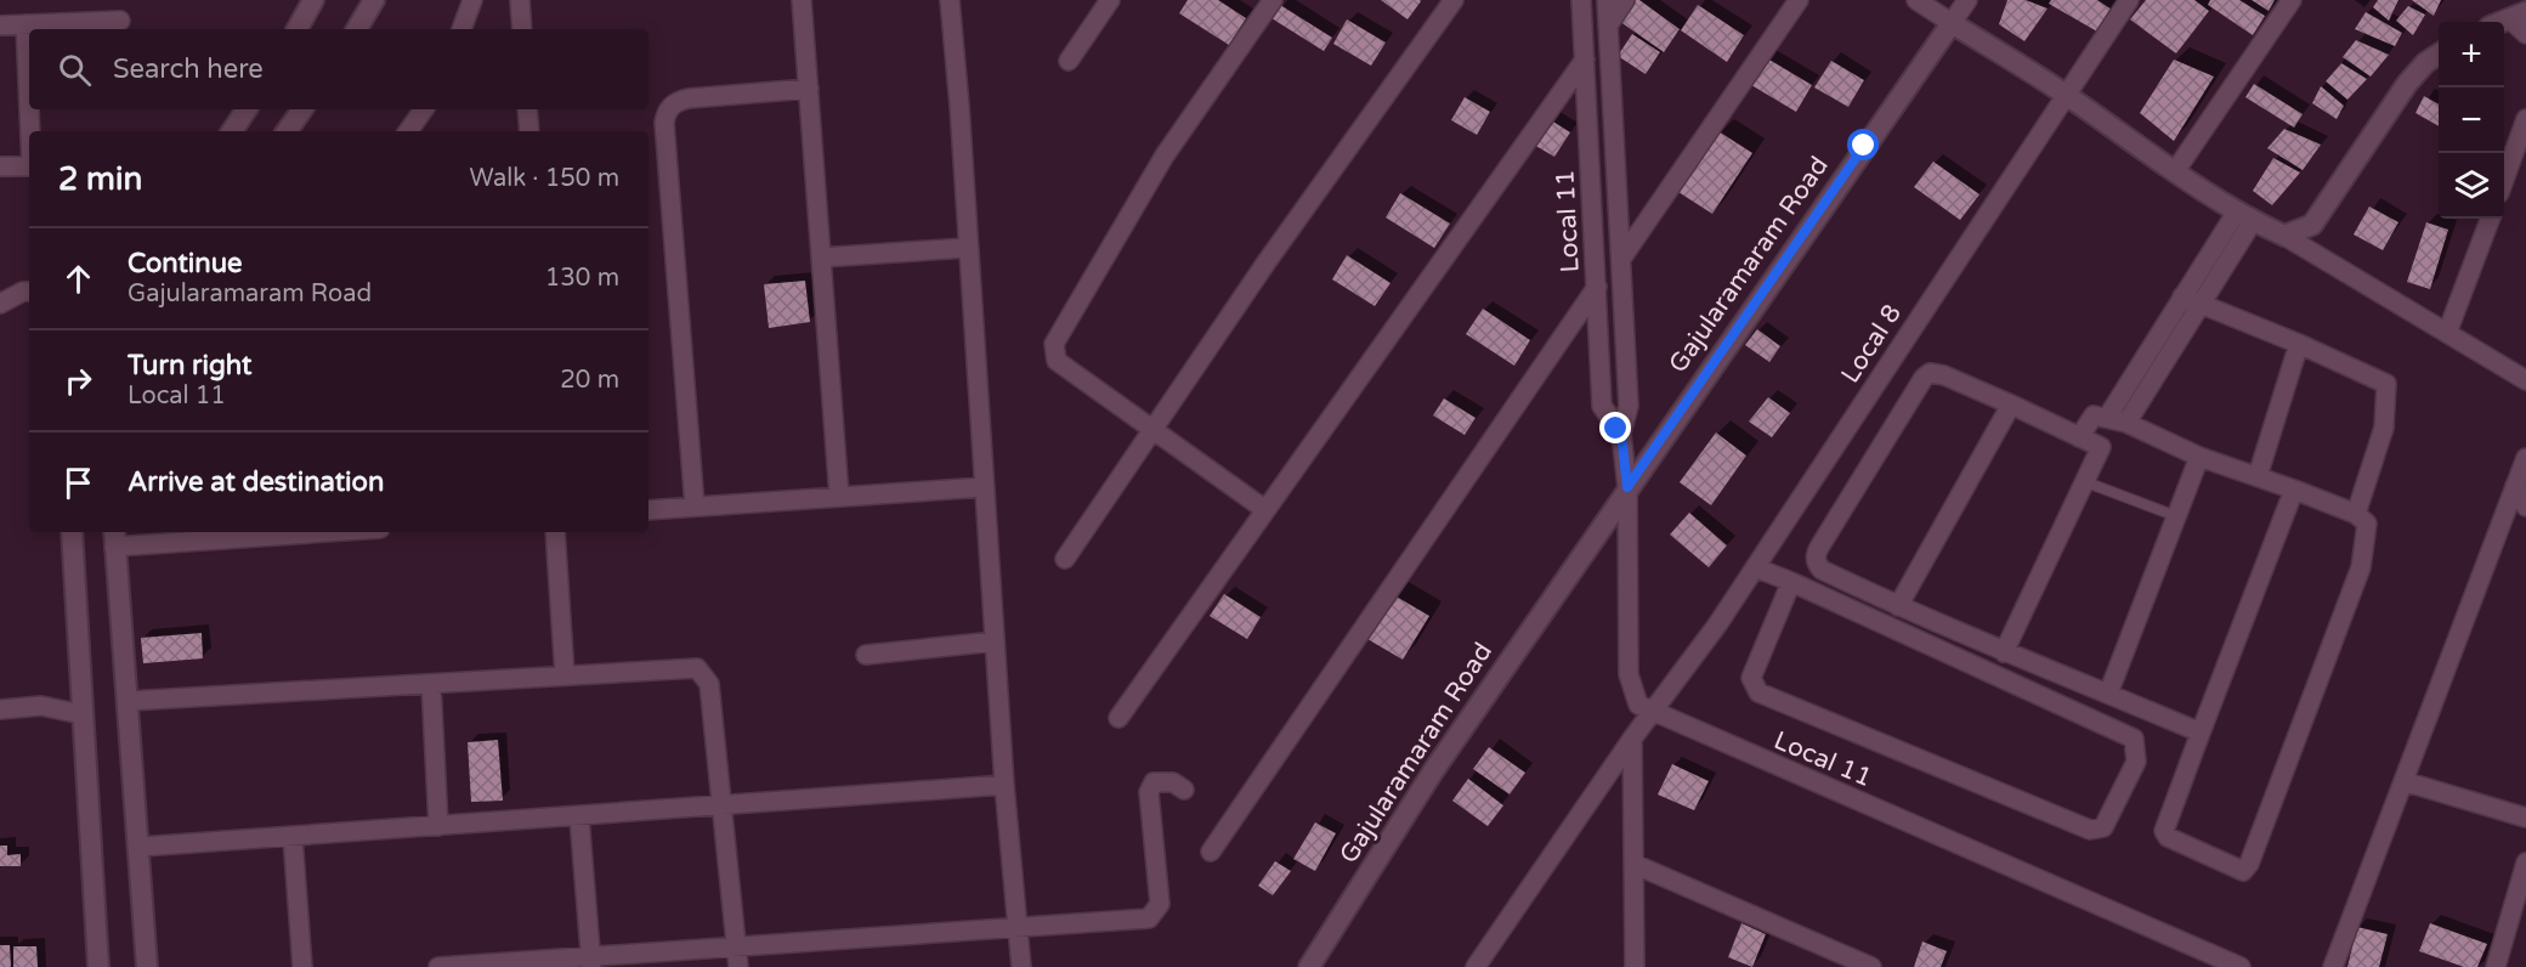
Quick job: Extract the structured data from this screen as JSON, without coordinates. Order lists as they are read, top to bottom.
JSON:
{
  "streets": {
    "main road": ["Gajularamaram Road"],
    "street": ["Local 11", "Local 8"]
  },
  "crossings": [
    ["Local 11", "Gajularamaram Road"],
    ["Local 11", "Local 8"]
  ],
  "page": {
    "map_buttons": ["+", "−"],
    "search": "Search here",
    "heading": ["2 min", "Walk · 150 m"],
    "list": [
      ["Continue", "Gajularamaram Road", "130 m"],
      ["Turn right", "Local 11", "20 m"],
      "Arrive at destination"
    ]
  }
}
